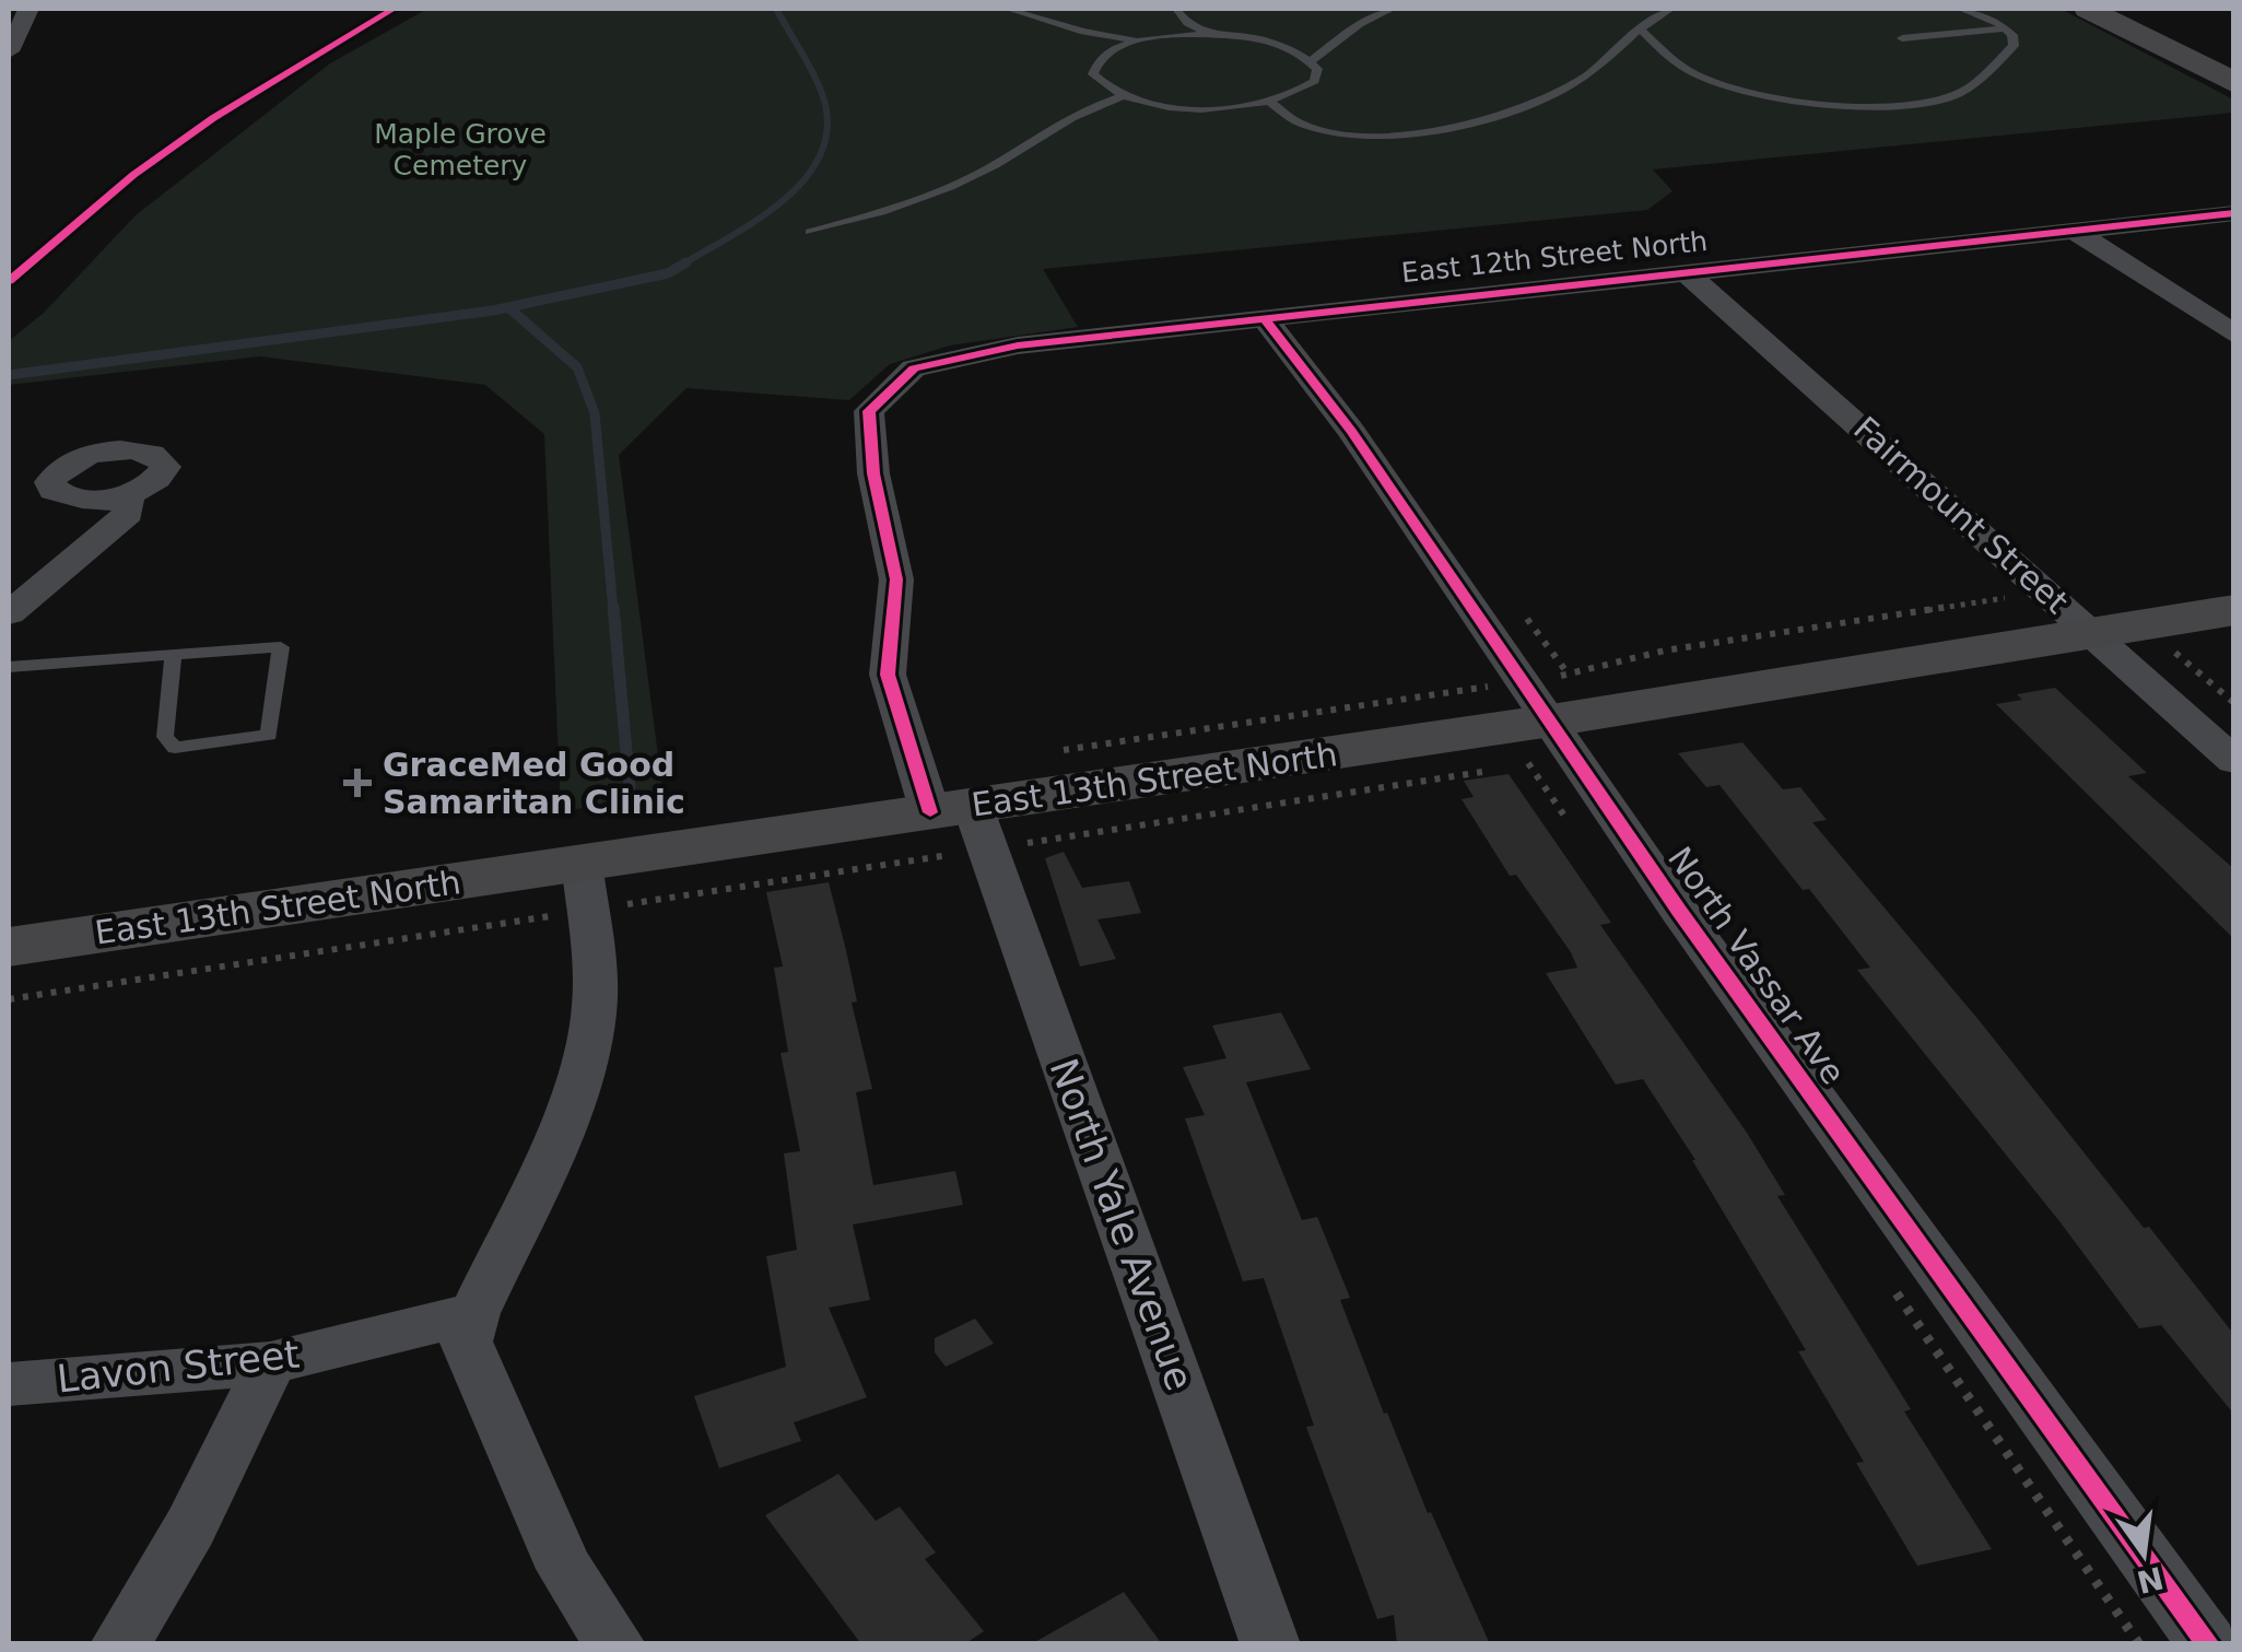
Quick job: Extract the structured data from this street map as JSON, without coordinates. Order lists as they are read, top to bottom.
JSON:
{
  "streets": {
    "main road": ["East 13th Street North"],
    "street": [
      "East 12th Street North",
      "Fairmount Street",
      "North Vassar Ave",
      "North Yale Avenue",
      "Lavon Street"
    ]
  },
  "crossings": [
    ["East 12th Street North", "Fairmount Street"],
    ["East 12th Street North", "North Vassar Ave"],
    ["East 12th Street North", "North Yale Avenue"],
    ["Fairmount Street", "East 13th Street North"],
    ["East 13th Street North", "North Vassar Ave"],
    ["East 13th Street North", "North Yale Avenue"]
  ],
  "parks": ["Maple Grove Cemetery"],
  "places": {
    "health": ["GraceMed Good Samaritan Clinic"]
  },
  "north": "bottom"
}
